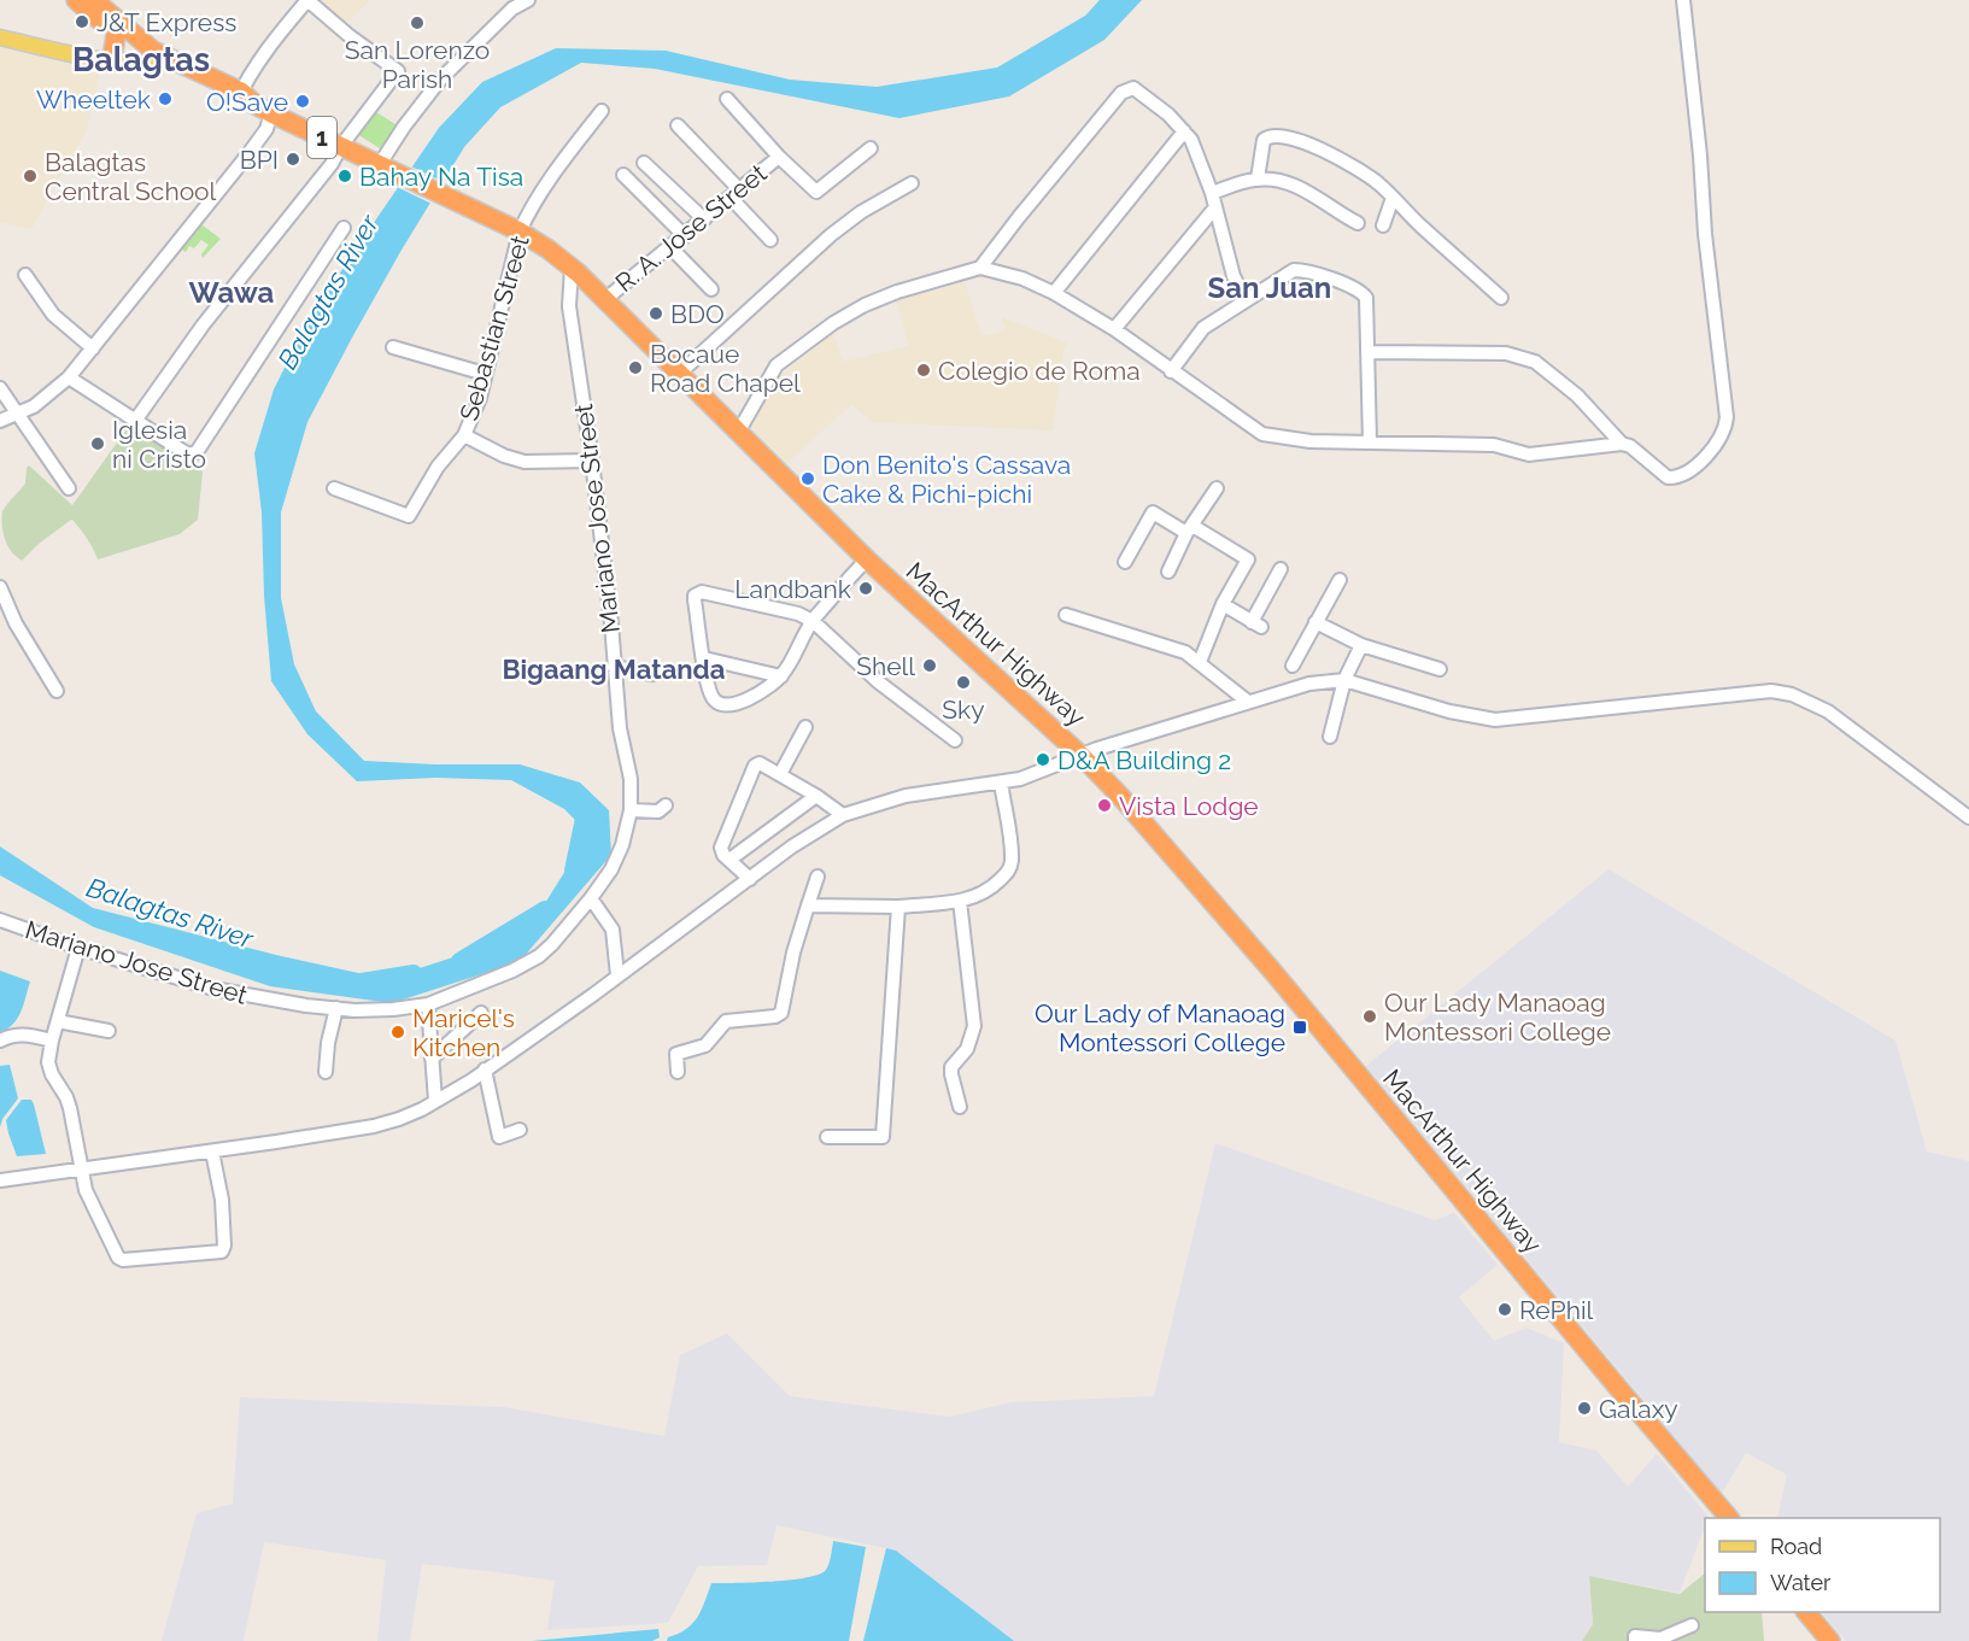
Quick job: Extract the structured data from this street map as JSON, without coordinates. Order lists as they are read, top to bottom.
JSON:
{
  "streets": {
    "highway": ["1", "MacArthur Highway"],
    "street": ["R. A. Jose Street", "Sebastian Street", "Mariano Jose Street"]
  },
  "crossings": [
    ["R. A. Jose Street", "MacArthur Highway"],
    ["Sebastian Street", "MacArthur Highway"],
    ["Mariano Jose Street", "MacArthur Highway"]
  ],
  "districts": [
    "Balagtas",
    "San Juan",
    "Wawa",
    "Bigaang Matanda"
  ],
  "water": ["Balagtas River"],
  "places": {
    "other": [
      "J&T Express",
      "San Lorenzo Parish",
      "Wheeltek",
      "O!Save",
      "BPI",
      "Balagtas Central School",
      "Bahay Na Tisa",
      "BDO",
      "Bocaue Road Chapel",
      "Colegio de Roma",
      "Iglesia ni Cristo",
      "Don Benito's Cassava Cake & Pichi-pichi",
      "Landbank",
      "Shell",
      "Sky",
      "D&A Building 2",
      "Vista Lodge",
      "Our Lady Manaoag Montessori College",
      "Maricel's Kitchen",
      "RePhil",
      "Galaxy"
    ],
    "transit": ["Our Lady of Manaoag Montessori College"]
  },
  "legend": ["Road", "Water"]
}
